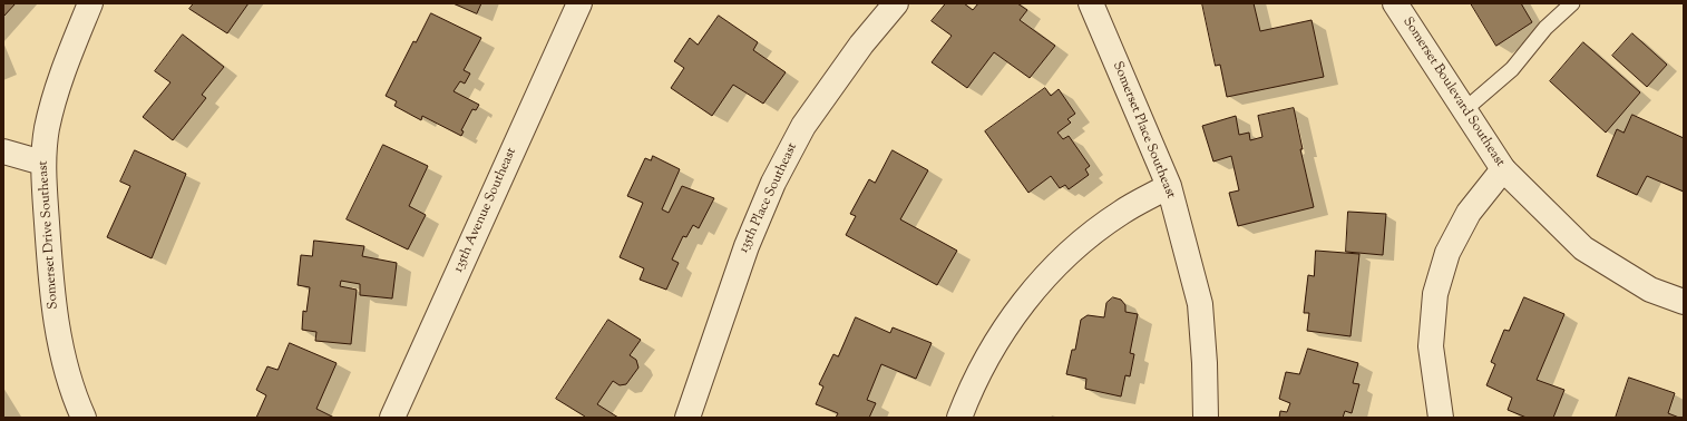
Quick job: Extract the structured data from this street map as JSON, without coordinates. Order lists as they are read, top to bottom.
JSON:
{
  "streets": {
    "street": [
      "Somerset Boulevard Southeast",
      "Somerset Place Southeast",
      "135th Place Southeast",
      "135th Avenue Southeast",
      "Somerset Drive Southeast"
    ]
  }
}
